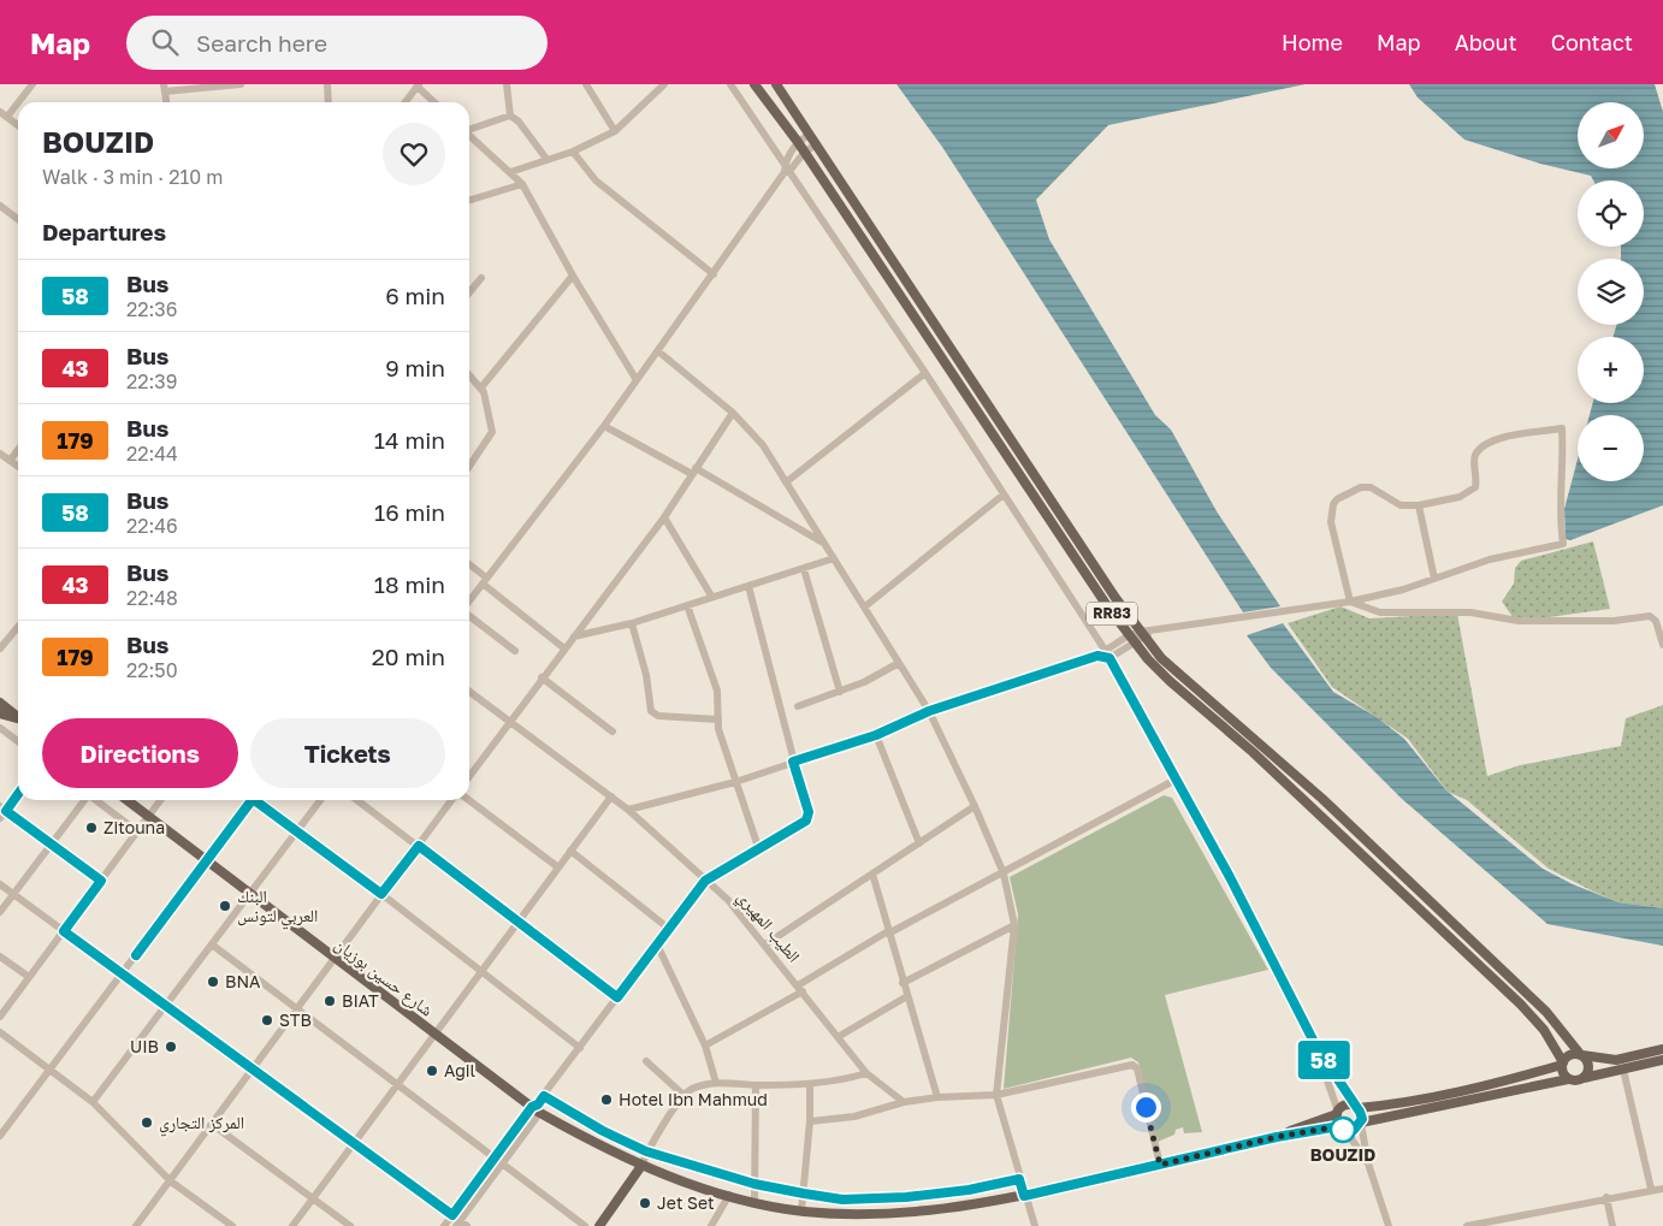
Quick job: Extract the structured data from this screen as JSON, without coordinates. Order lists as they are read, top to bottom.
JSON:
{
  "streets": {
    "main road": ["RR83", "شارع حسين بوزيان"],
    "street": ["الطيب المهيري"]
  },
  "places": [
    "Zitouna",
    "البنك العربي لتونس",
    "BNA",
    "BIAT",
    "STB",
    "UIB",
    "Agil",
    "Hotel Ibn Mahmud",
    "المركز التجاري",
    "BOUZID",
    "Jet Set"
  ],
  "lines": ["bus line 58"],
  "north": "top right",
  "page": {
    "header": "Map",
    "search": "Search here",
    "nav": [
      "Home",
      "Map",
      "About",
      "Contact"
    ],
    "on_map": "58",
    "map_buttons": ["+", "−"],
    "heading": [
      ["BOUZID", "Walk · 3 min · 210 m"],
      "Departures"
    ],
    "list": [
      {
        "mark": "58",
        "name": "Bus",
        "note": "22:36",
        "value": "6 min"
      },
      {
        "mark": "43",
        "name": "Bus",
        "note": "22:39",
        "value": "9 min"
      },
      {
        "mark": "179",
        "name": "Bus",
        "note": "22:44",
        "value": "14 min"
      },
      {
        "mark": "58",
        "name": "Bus",
        "note": "22:46",
        "value": "16 min"
      },
      {
        "mark": "43",
        "name": "Bus",
        "note": "22:48",
        "value": "18 min"
      },
      {
        "mark": "179",
        "name": "Bus",
        "note": "22:50",
        "value": "20 min"
      }
    ],
    "buttons": ["Directions", "Tickets"]
  }
}
